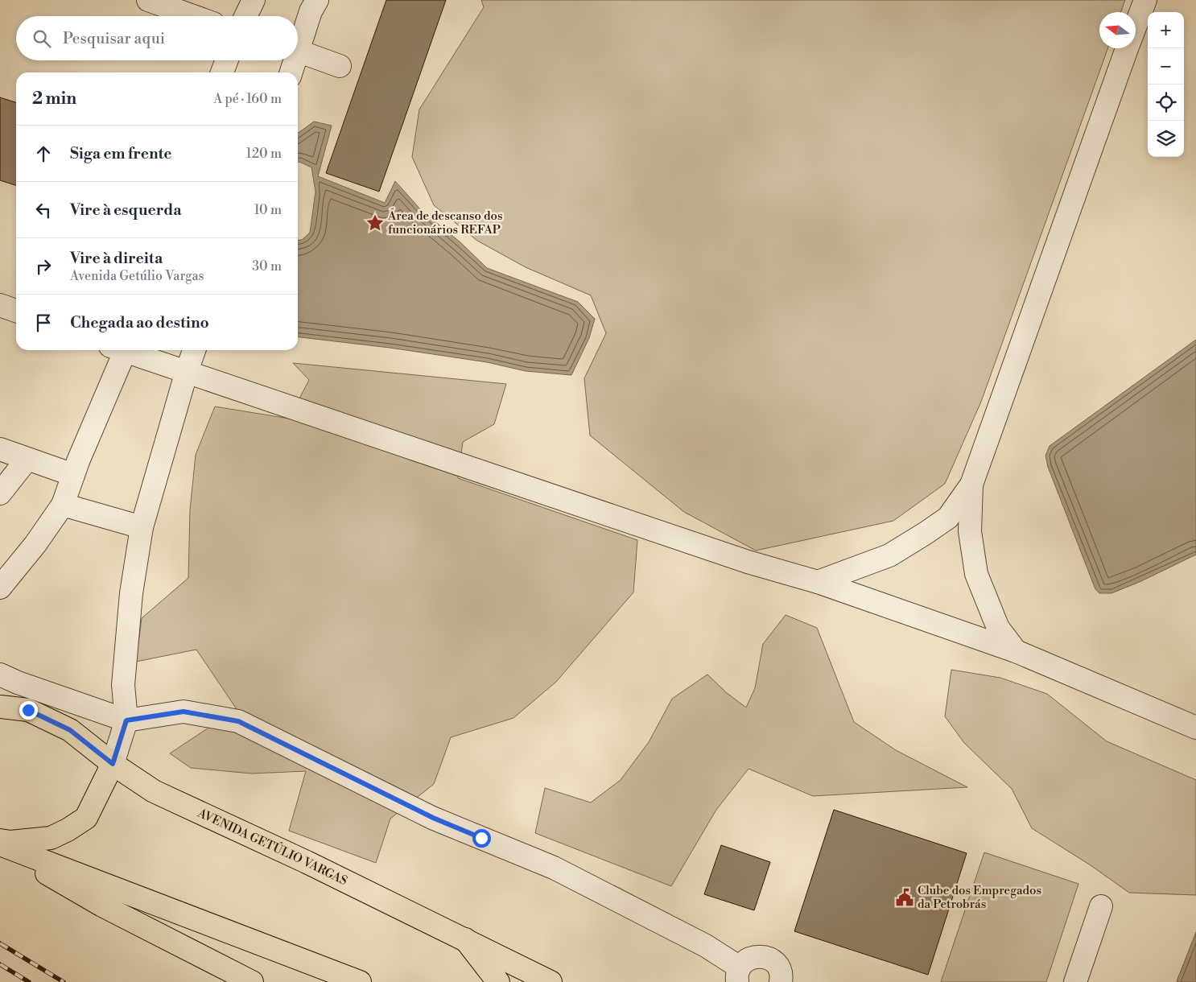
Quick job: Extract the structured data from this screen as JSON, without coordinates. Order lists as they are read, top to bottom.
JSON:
{
  "streets": {
    "main road": ["AVENIDA GETÚLIO VARGAS"]
  },
  "places": {
    "place": ["Área de descanso dos funcionários REFAP"],
    "public building": ["Clube dos Empregados da Petrobrás"]
  },
  "north": "left",
  "page": {
    "map_buttons": ["+", "−"],
    "search": "Pesquisar aqui",
    "heading": ["2 min", "A pé · 160 m"],
    "list": [
      ["Siga em frente", "120 m"],
      ["Vire à esquerda", "10 m"],
      ["Vire à direita", "Avenida Getúlio Vargas", "30 m"],
      "Chegada ao destino"
    ]
  }
}
